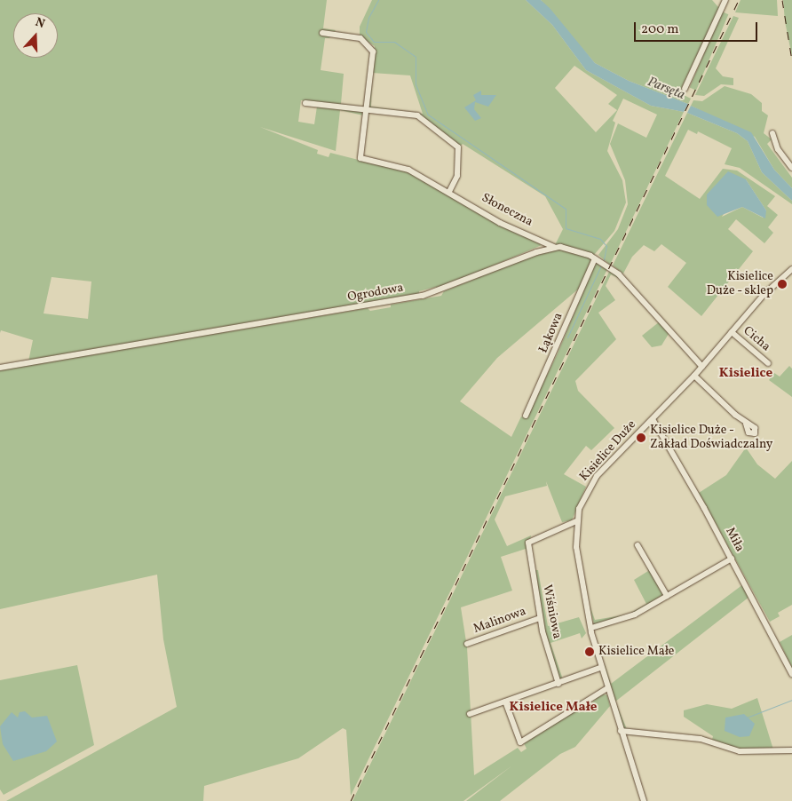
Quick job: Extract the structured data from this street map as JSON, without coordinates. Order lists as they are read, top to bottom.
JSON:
{
  "streets": {
    "street": [
      "Słoneczna",
      "Ogrodowa",
      "Łąkowa",
      "Cicha",
      "Kisielice Duże",
      "Miła",
      "Wiśniowa",
      "Malinowa"
    ]
  },
  "crossings": [
    ["Słoneczna", "Ogrodowa"],
    ["Ogrodowa", "Łąkowa"],
    ["Ogrodowa", "Kisielice Duże"],
    ["Cicha", "Kisielice Duże"],
    ["Kisielice Duże", "Miła"],
    ["Kisielice Duże", "Wiśniowa"],
    ["Wiśniowa", "Malinowa"]
  ],
  "districts": ["Kisielice", "Kisielice Małe"],
  "water": ["Parsęta"],
  "places": ["Kisielice Duże - sklep", "Kisielice Duże - Zakład Doświadczalny", "Kisielice Małe"],
  "scale_bar": "200 m",
  "north": "top"
}
